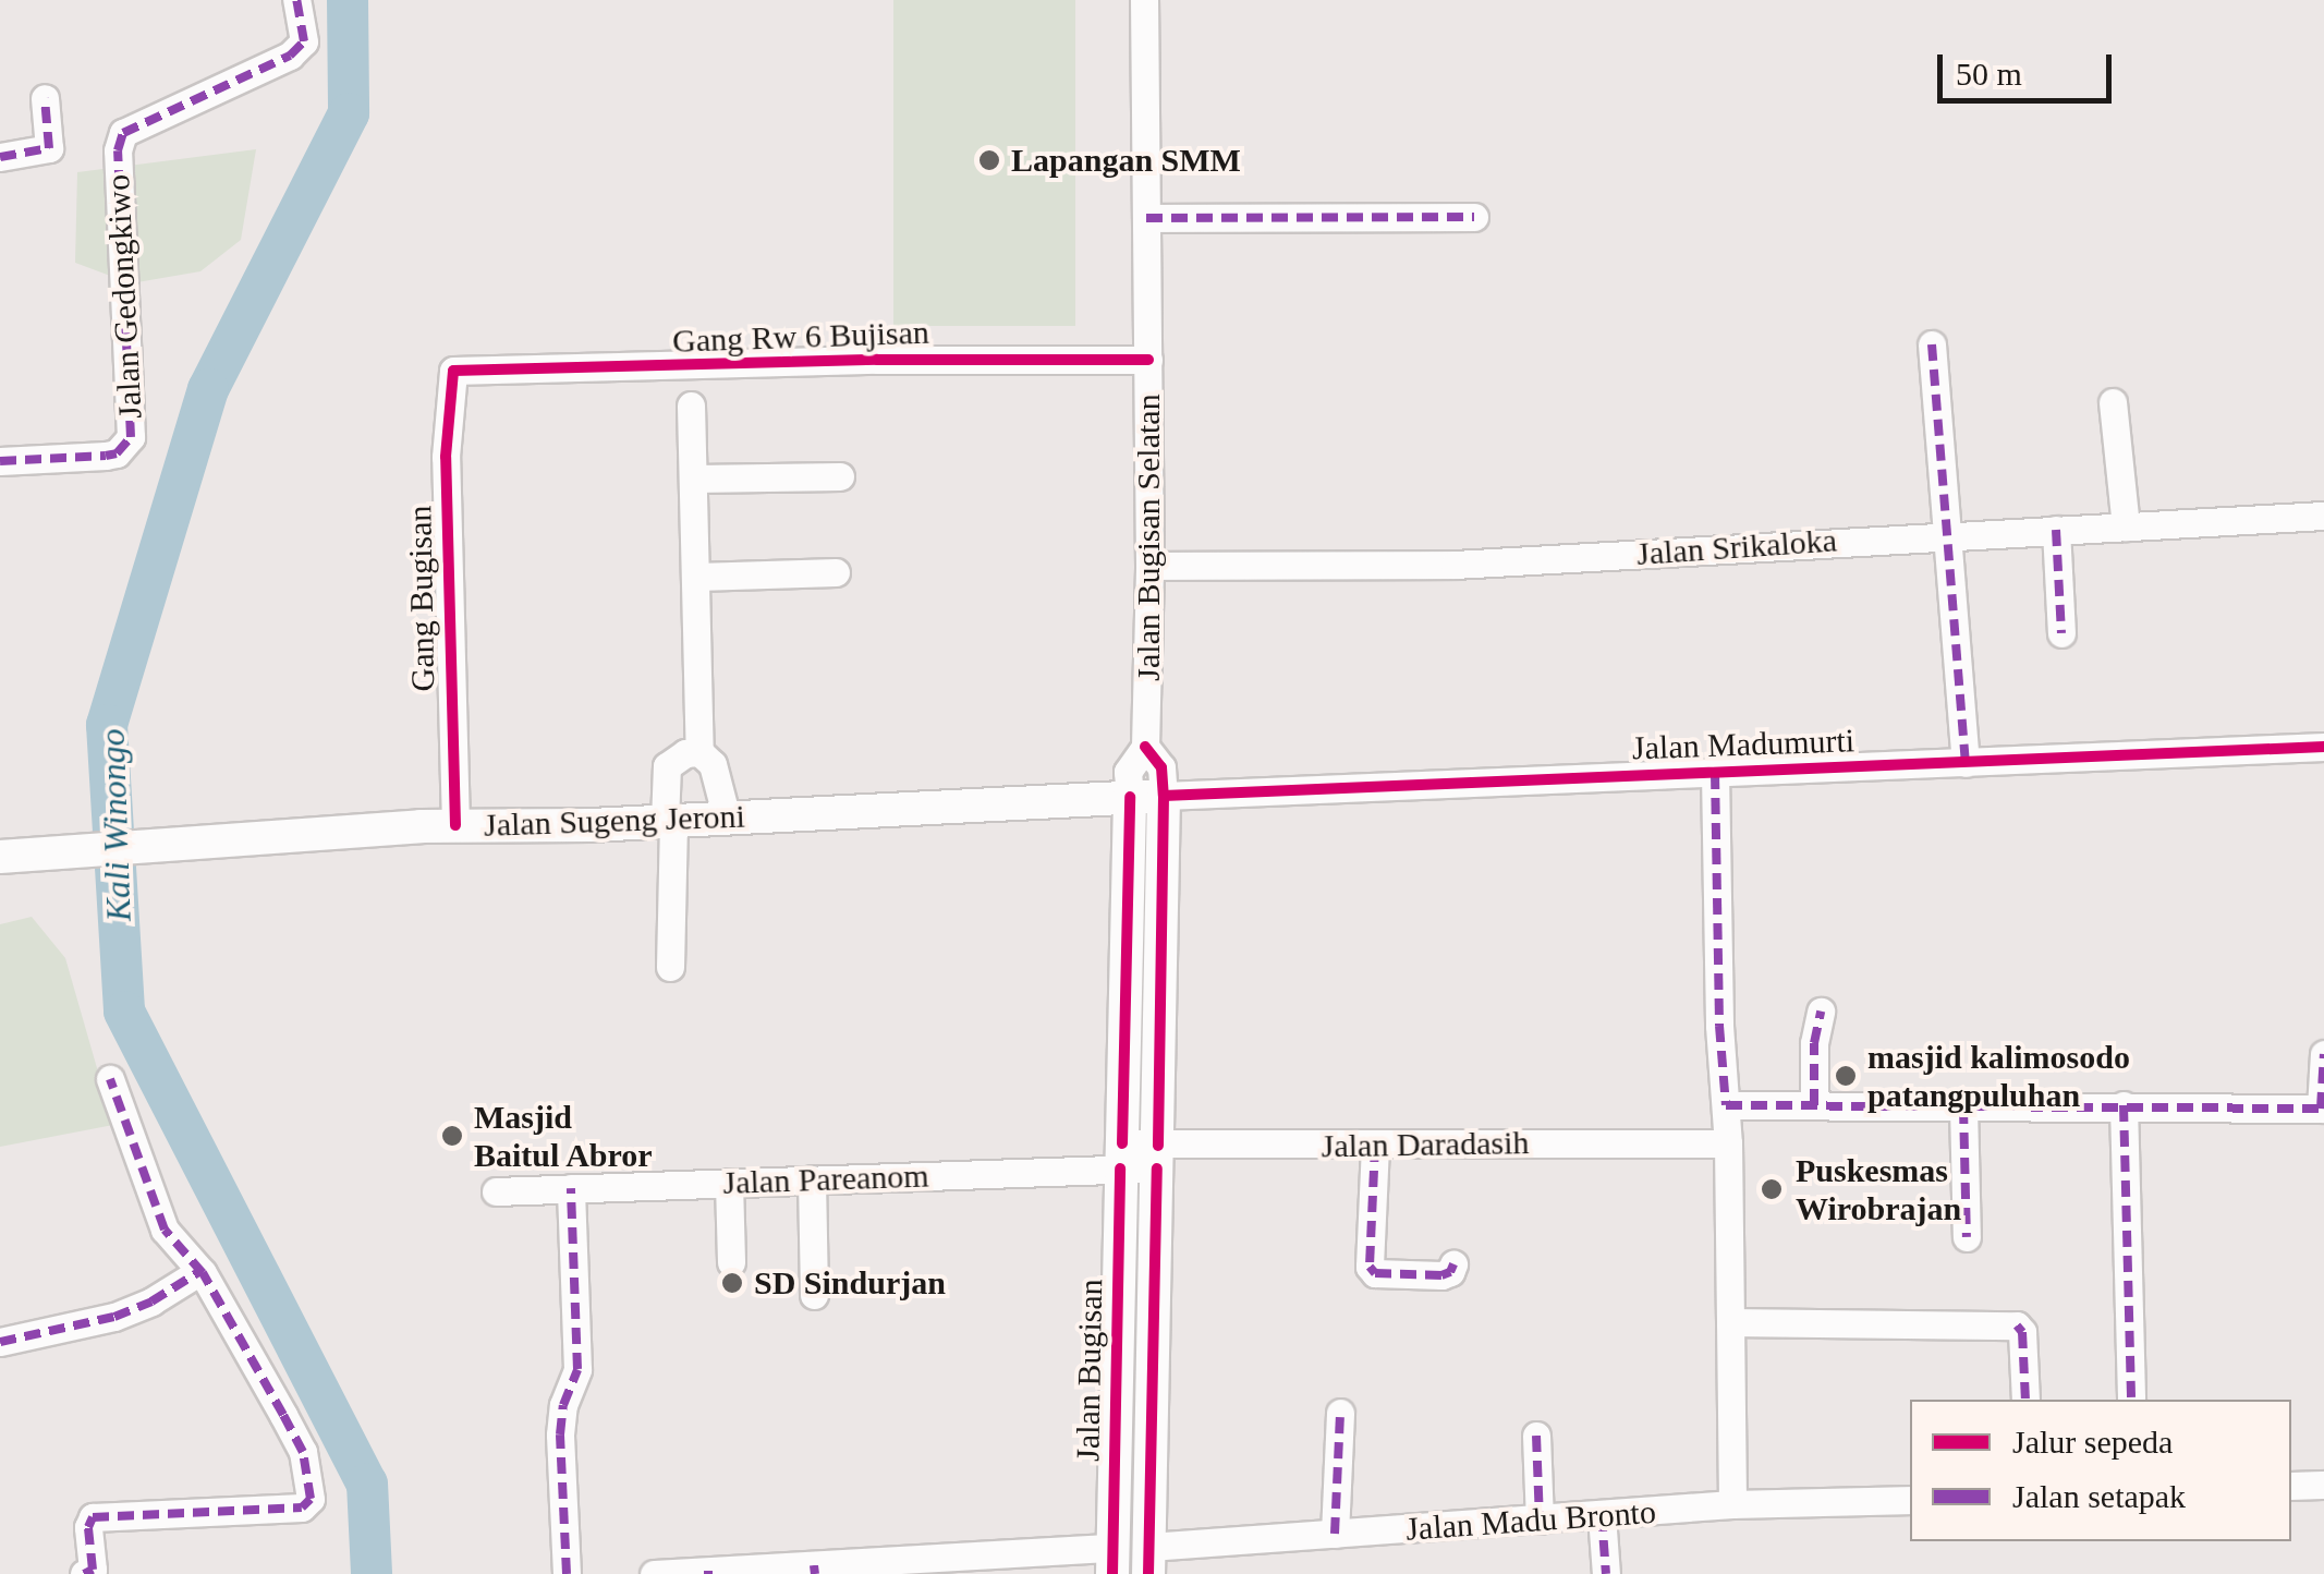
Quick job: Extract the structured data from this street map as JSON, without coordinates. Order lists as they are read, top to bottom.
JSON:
{
  "streets": {
    "main road": ["Jalan Sugeng Jeroni", "Jalan Bugisan"],
    "street": [
      "Jalan Gedongkiwo",
      "Gang Rw 6 Bujisan",
      "Jalan Bugisan Selatan",
      "Jalan Srikaloka",
      "Gang Bugisan",
      "Jalan Madumurti",
      "Jalan Daradasih",
      "Jalan Pareanom",
      "Jalan Madu Bronto"
    ]
  },
  "crossings": [
    ["Gang Rw 6 Bujisan", "Jalan Bugisan Selatan"],
    ["Gang Rw 6 Bujisan", "Gang Bugisan"],
    ["Jalan Bugisan Selatan", "Jalan Srikaloka"],
    ["Jalan Bugisan Selatan", "Jalan Madumurti"],
    ["Jalan Bugisan Selatan", "Jalan Sugeng Jeroni"],
    ["Jalan Bugisan Selatan", "Jalan Bugisan"],
    ["Gang Bugisan", "Jalan Sugeng Jeroni"],
    ["Jalan Madumurti", "Jalan Sugeng Jeroni"],
    ["Jalan Madumurti", "Jalan Bugisan"],
    ["Jalan Sugeng Jeroni", "Jalan Bugisan"],
    ["Jalan Daradasih", "Jalan Pareanom"],
    ["Jalan Daradasih", "Jalan Bugisan"],
    ["Jalan Pareanom", "Jalan Bugisan"],
    ["Jalan Bugisan", "Jalan Madu Bronto"]
  ],
  "water": ["Kali Winongo"],
  "places": [
    "Lapangan SMM",
    "masjid kalimosodo patangpuluhan",
    "Masjid Baitul Abror",
    "Puskesmas Wirobrajan",
    "SD Sindurjan"
  ],
  "legend": ["Jalur sepeda", "Jalan setapak"],
  "scale_bar": "50 m"
}
